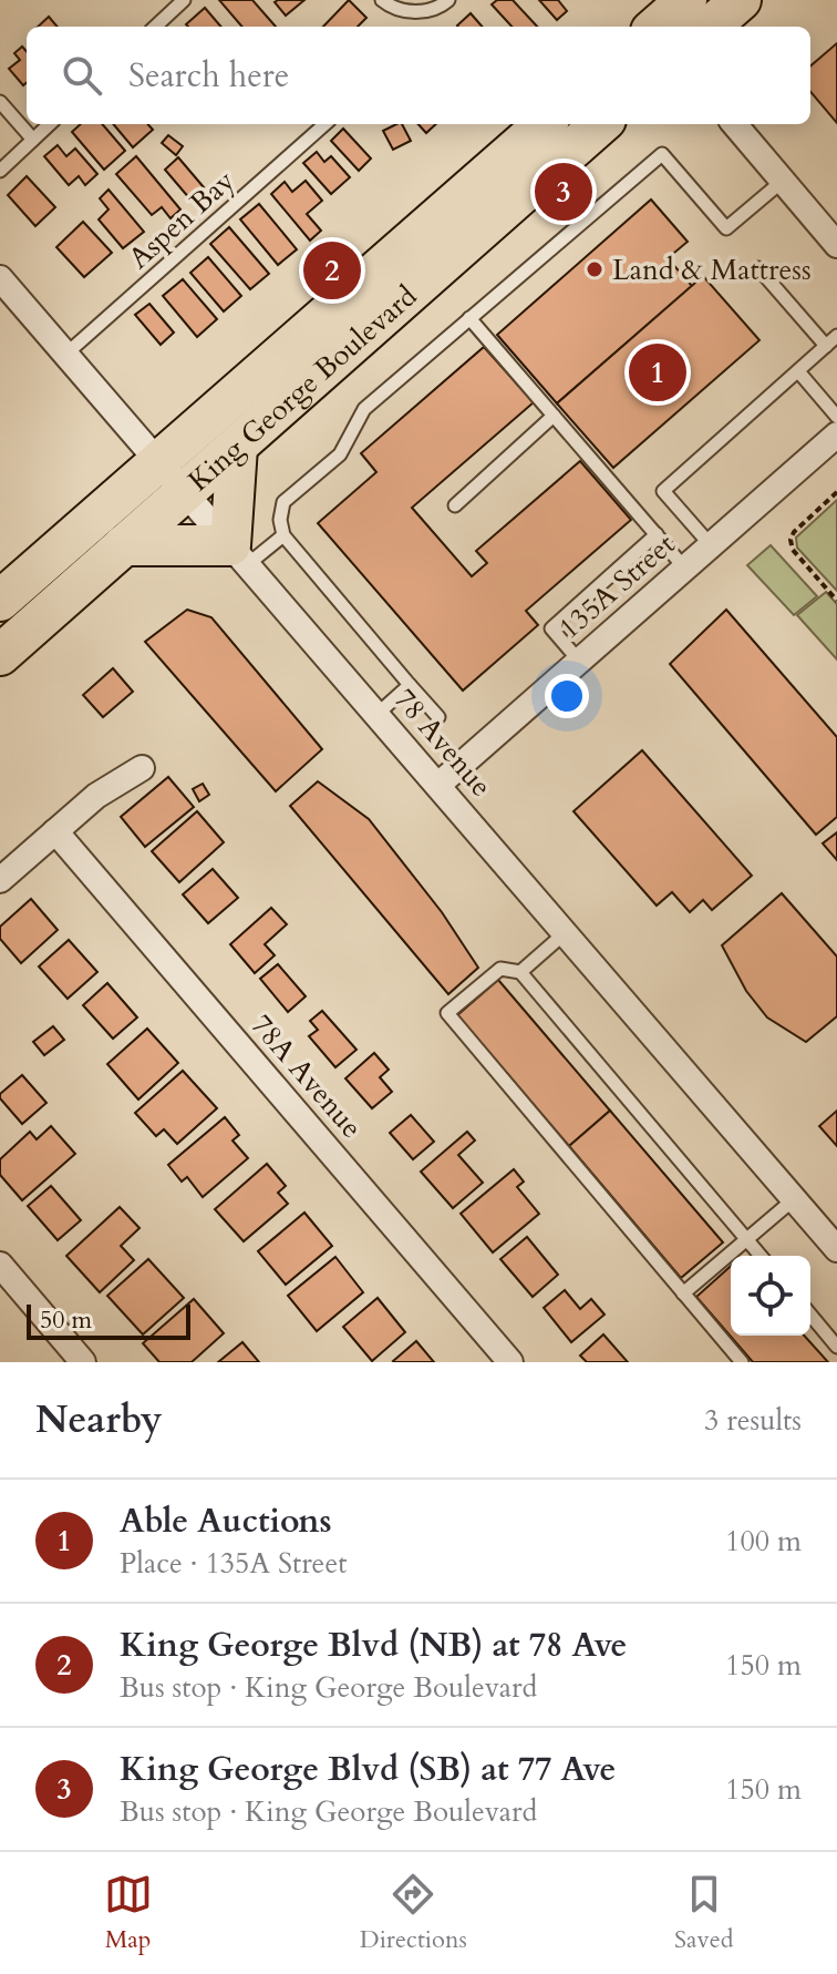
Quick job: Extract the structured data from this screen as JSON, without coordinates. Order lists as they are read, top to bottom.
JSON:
{
  "streets": {
    "main road": ["King George Boulevard"],
    "street": ["135A Street", "78 Avenue", "78A Avenue"],
    "lane": ["Aspen Bay"]
  },
  "crossings": [
    ["Aspen Bay", "78 Avenue"],
    ["King George Boulevard", "78 Avenue"],
    ["135A Street", "78 Avenue"]
  ],
  "places": ["Land & Mattress"],
  "scale_bar": "50 m",
  "page": {
    "search": "Search here",
    "pins": ["3", "2", "1"],
    "scale": "50 m",
    "heading": ["Nearby", "3 results"],
    "list": [
      {
        "mark": "1",
        "name": "Able Auctions",
        "note": "Place · 135A Street",
        "value": "100 m"
      },
      {
        "mark": "2",
        "name": "King George Blvd (NB) at 78 Ave",
        "note": "Bus stop · King George Boulevard",
        "value": "150 m"
      },
      {
        "mark": "3",
        "name": "King George Blvd (SB) at 77 Ave",
        "note": "Bus stop · King George Boulevard",
        "value": "150 m"
      }
    ],
    "nav": ["Map", "Directions", "Saved"]
  }
}
